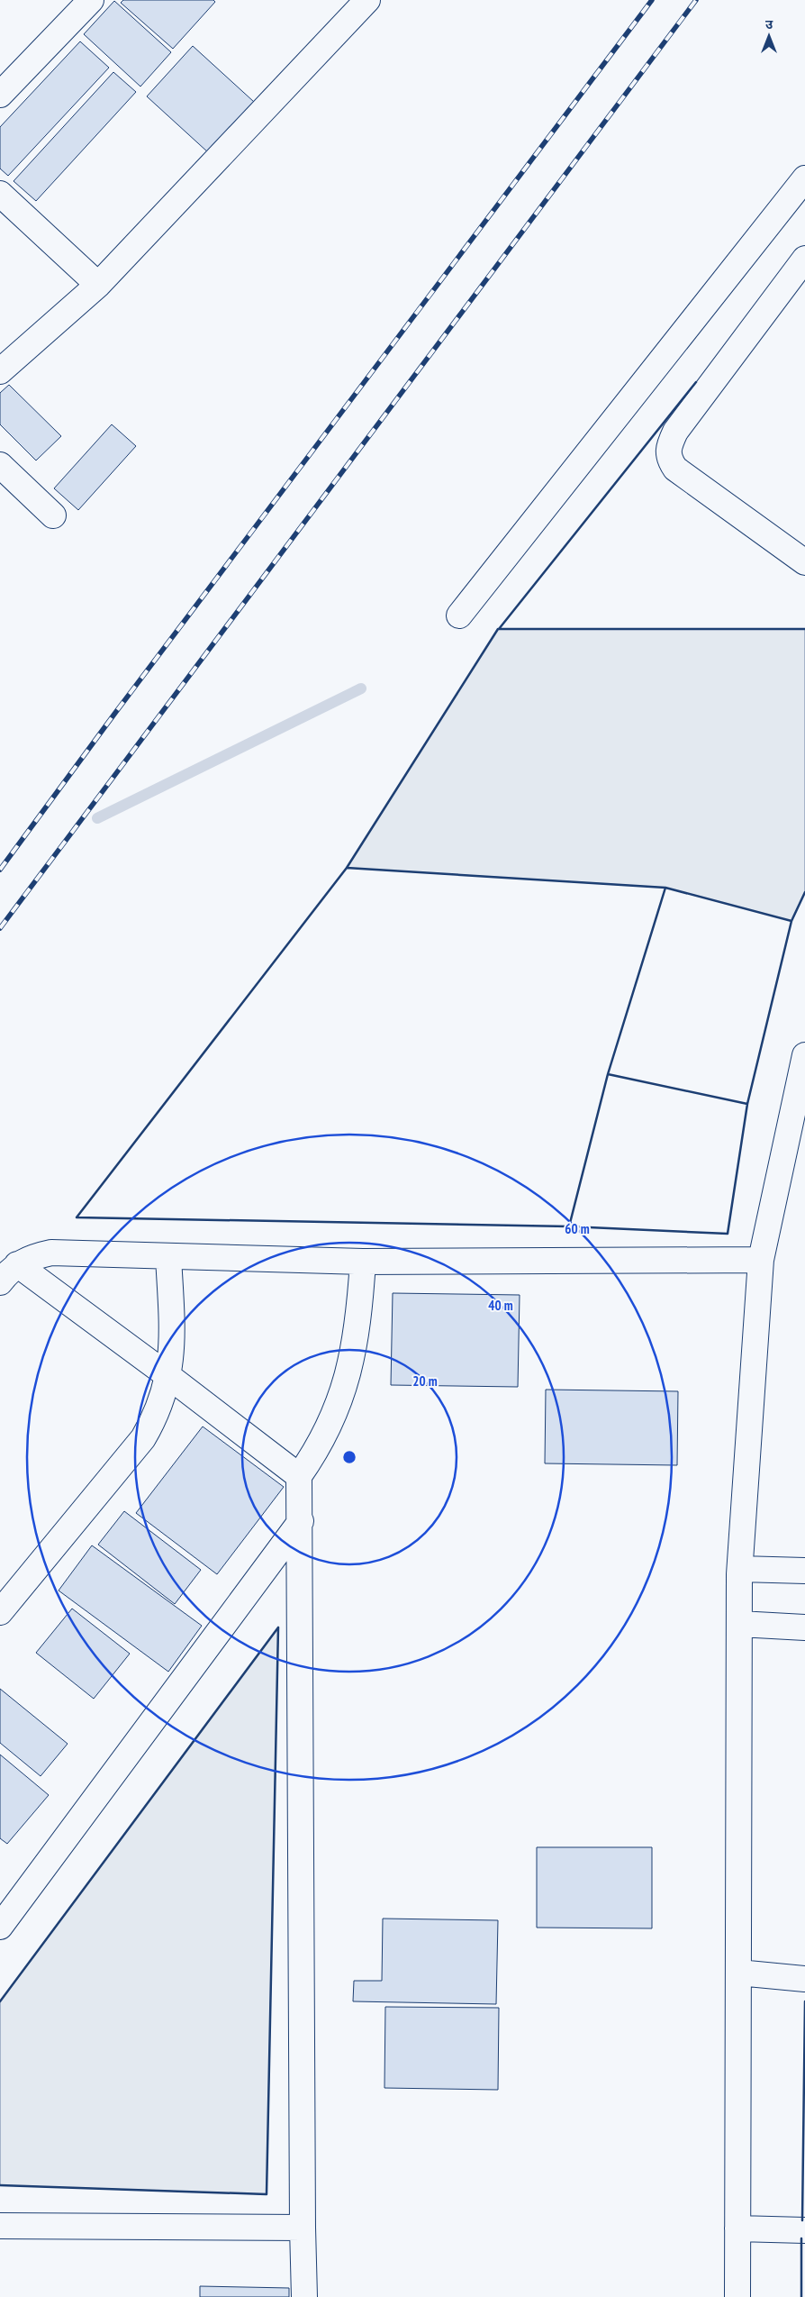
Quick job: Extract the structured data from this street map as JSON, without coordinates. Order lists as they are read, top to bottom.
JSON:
{
  "north": "top",
  "rings": ["60 m", "40 m", "20 m"]
}
